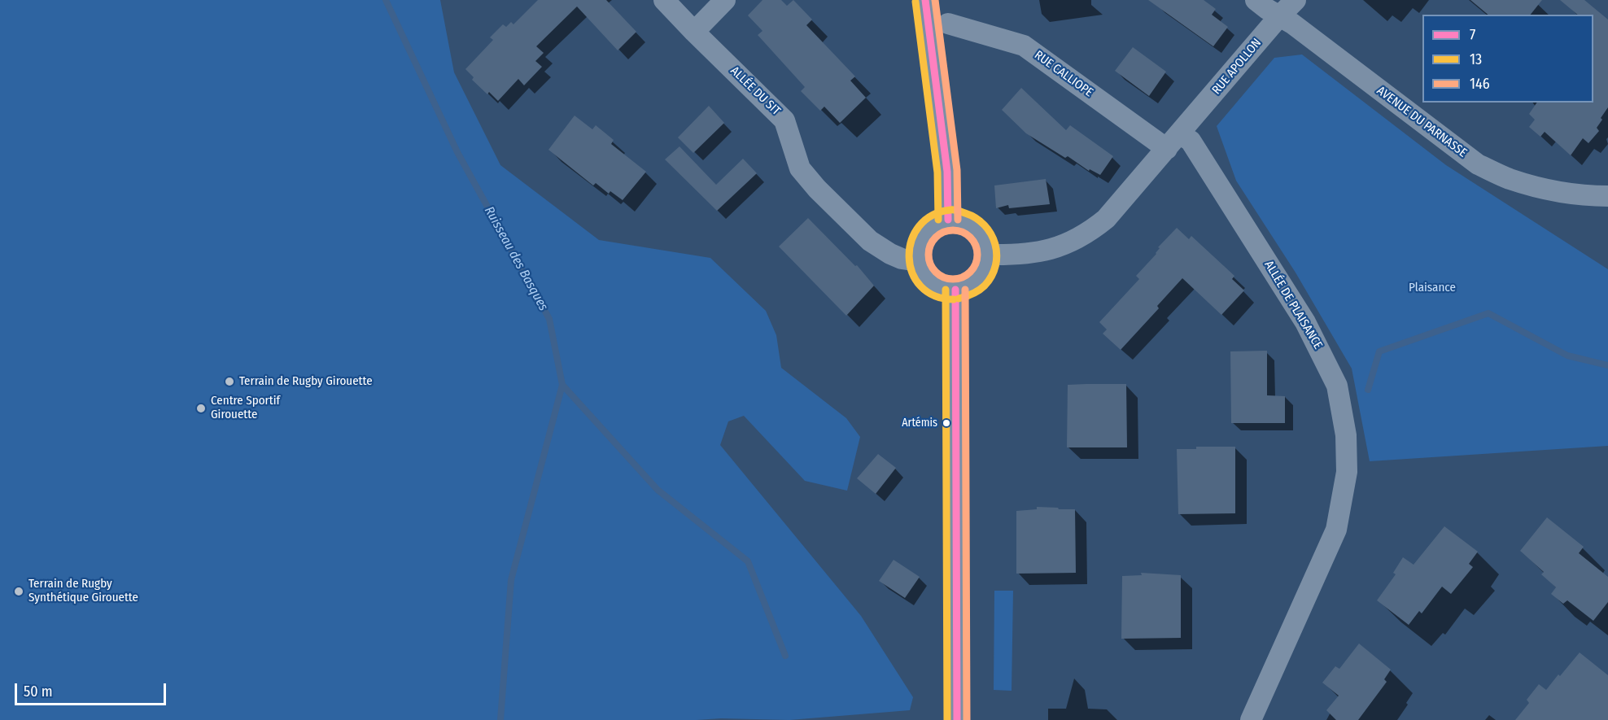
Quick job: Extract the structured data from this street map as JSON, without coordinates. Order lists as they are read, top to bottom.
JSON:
{
  "streets": {
    "street": [
      "RUE APOLLON",
      "RUE CALLIOPE",
      "ALLÉE DU SIT",
      "AVENUE DU PARNASSE",
      "ALLÉE DE PLAISANCE"
    ]
  },
  "crossings": [
    ["RUE APOLLON", "RUE CALLIOPE"],
    ["RUE APOLLON", "AVENUE DU PARNASSE"],
    ["RUE APOLLON", "ALLÉE DE PLAISANCE"],
    ["RUE CALLIOPE", "ALLÉE DE PLAISANCE"]
  ],
  "water": ["Ruisseau des Basques"],
  "parks": ["Plaisance"],
  "places": [
    "Terrain de Rugby Girouette",
    "Centre Sportif Girouette",
    "Artémis",
    "Terrain de Rugby Synthétique Girouette"
  ],
  "lines": ["transit line 7", "transit line 146", "transit line 13"],
  "legend": ["7", "13", "146"],
  "scale_bar": "50 m"
}
